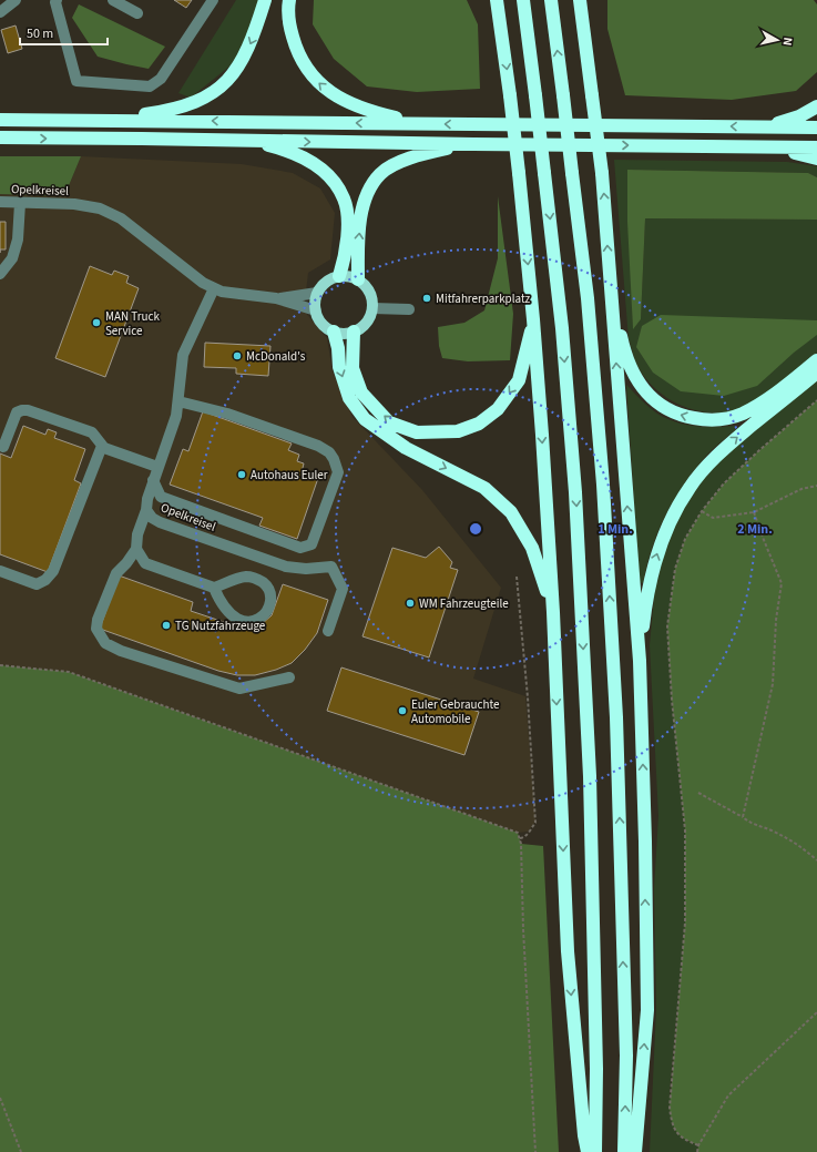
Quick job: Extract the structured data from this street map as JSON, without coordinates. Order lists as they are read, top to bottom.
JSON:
{
  "streets": {
    "street": ["Opelkreisel"]
  },
  "places": [
    "Mitfahrerparkplatz",
    "MAN Truck Service",
    "McDonald's",
    "Autohaus Euler",
    "WM Fahrzeugteile",
    "TG Nutzfahrzeuge",
    "Euler Gebrauchte Automobile"
  ],
  "scale_bar": "50 m",
  "north": "right",
  "rings": ["1 Min.", "2 Min."]
}
